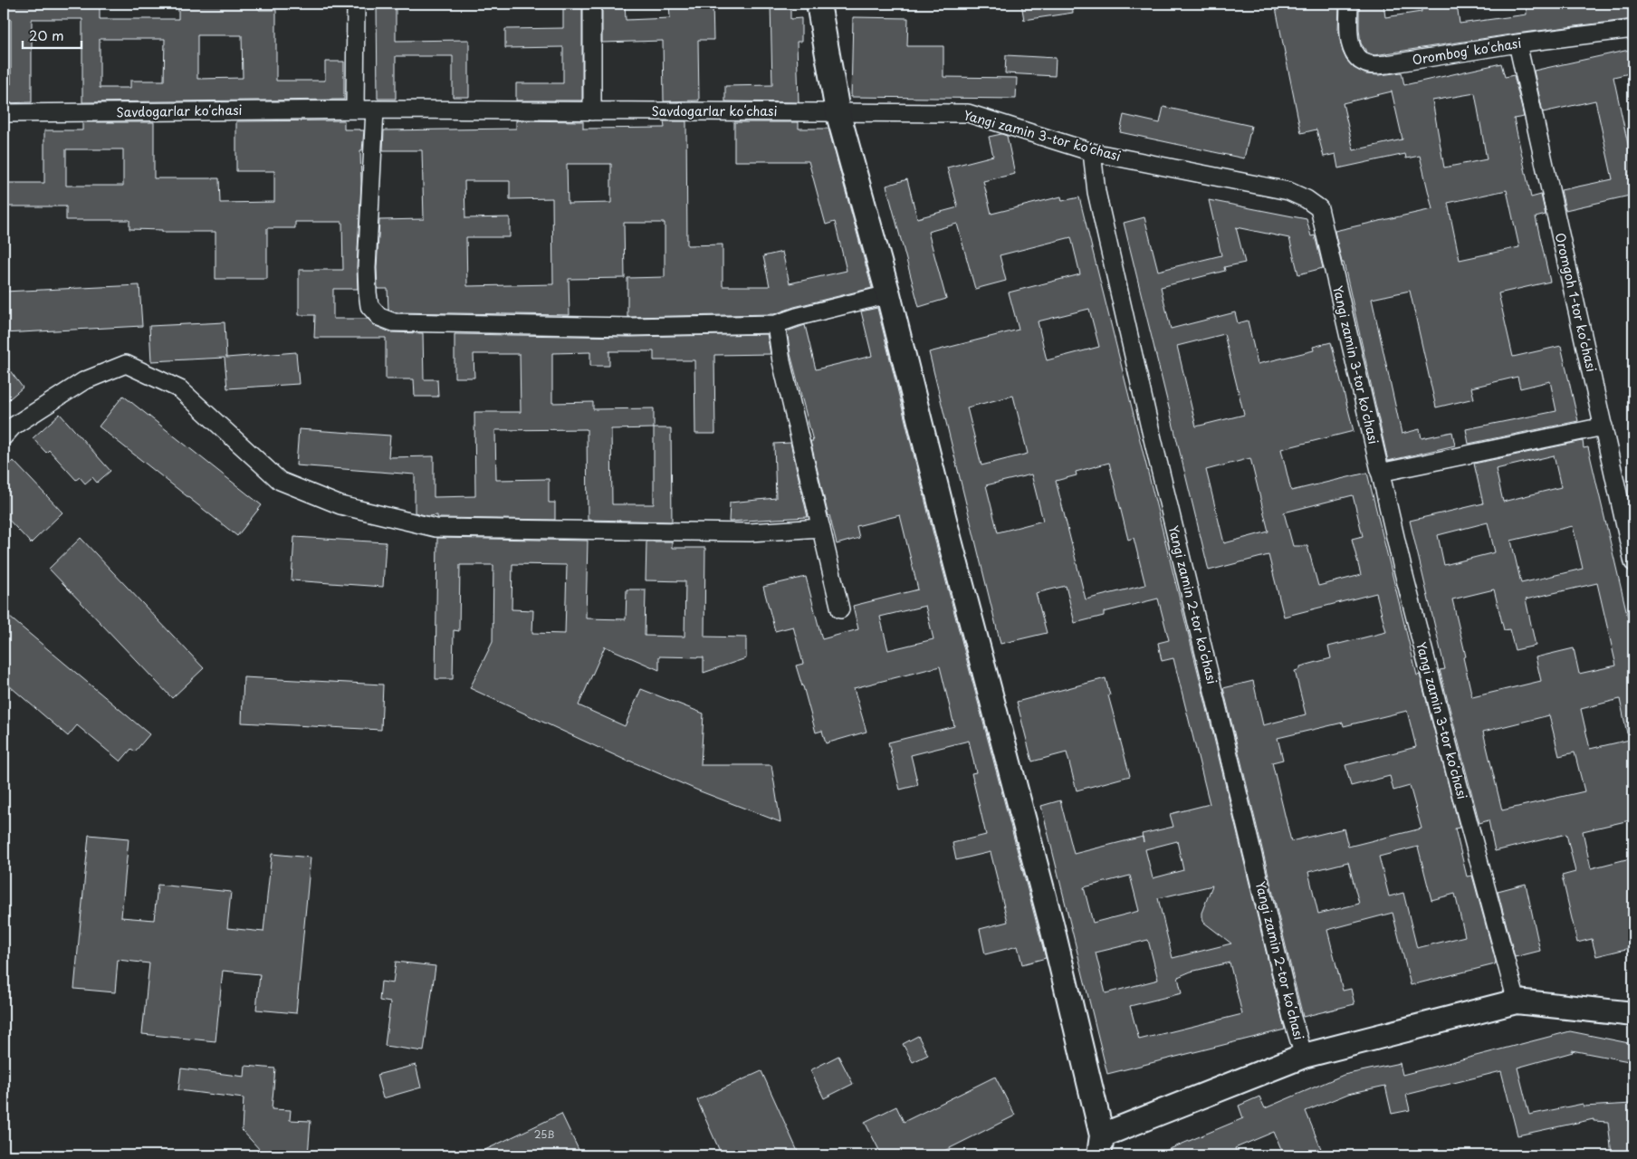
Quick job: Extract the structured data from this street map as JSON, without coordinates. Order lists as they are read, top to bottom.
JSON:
{
  "streets": {
    "street": [
      "Orombogʻ koʻchasi",
      "Savdogarlar koʻchasi",
      "Yangi zamin 3-tor koʻchasi",
      "Oromgoh 1-tor koʻchasi",
      "Yangi zamin 2-tor koʻchasi"
    ]
  },
  "crossings": [
    ["Orombogʻ koʻchasi", "Oromgoh 1-tor koʻchasi"],
    ["Savdogarlar koʻchasi", "Yangi zamin 3-tor koʻchasi"],
    ["Yangi zamin 3-tor koʻchasi", "Yangi zamin 2-tor koʻchasi"]
  ],
  "house_numbers": ["25B"],
  "scale_bar": "20 m"
}
